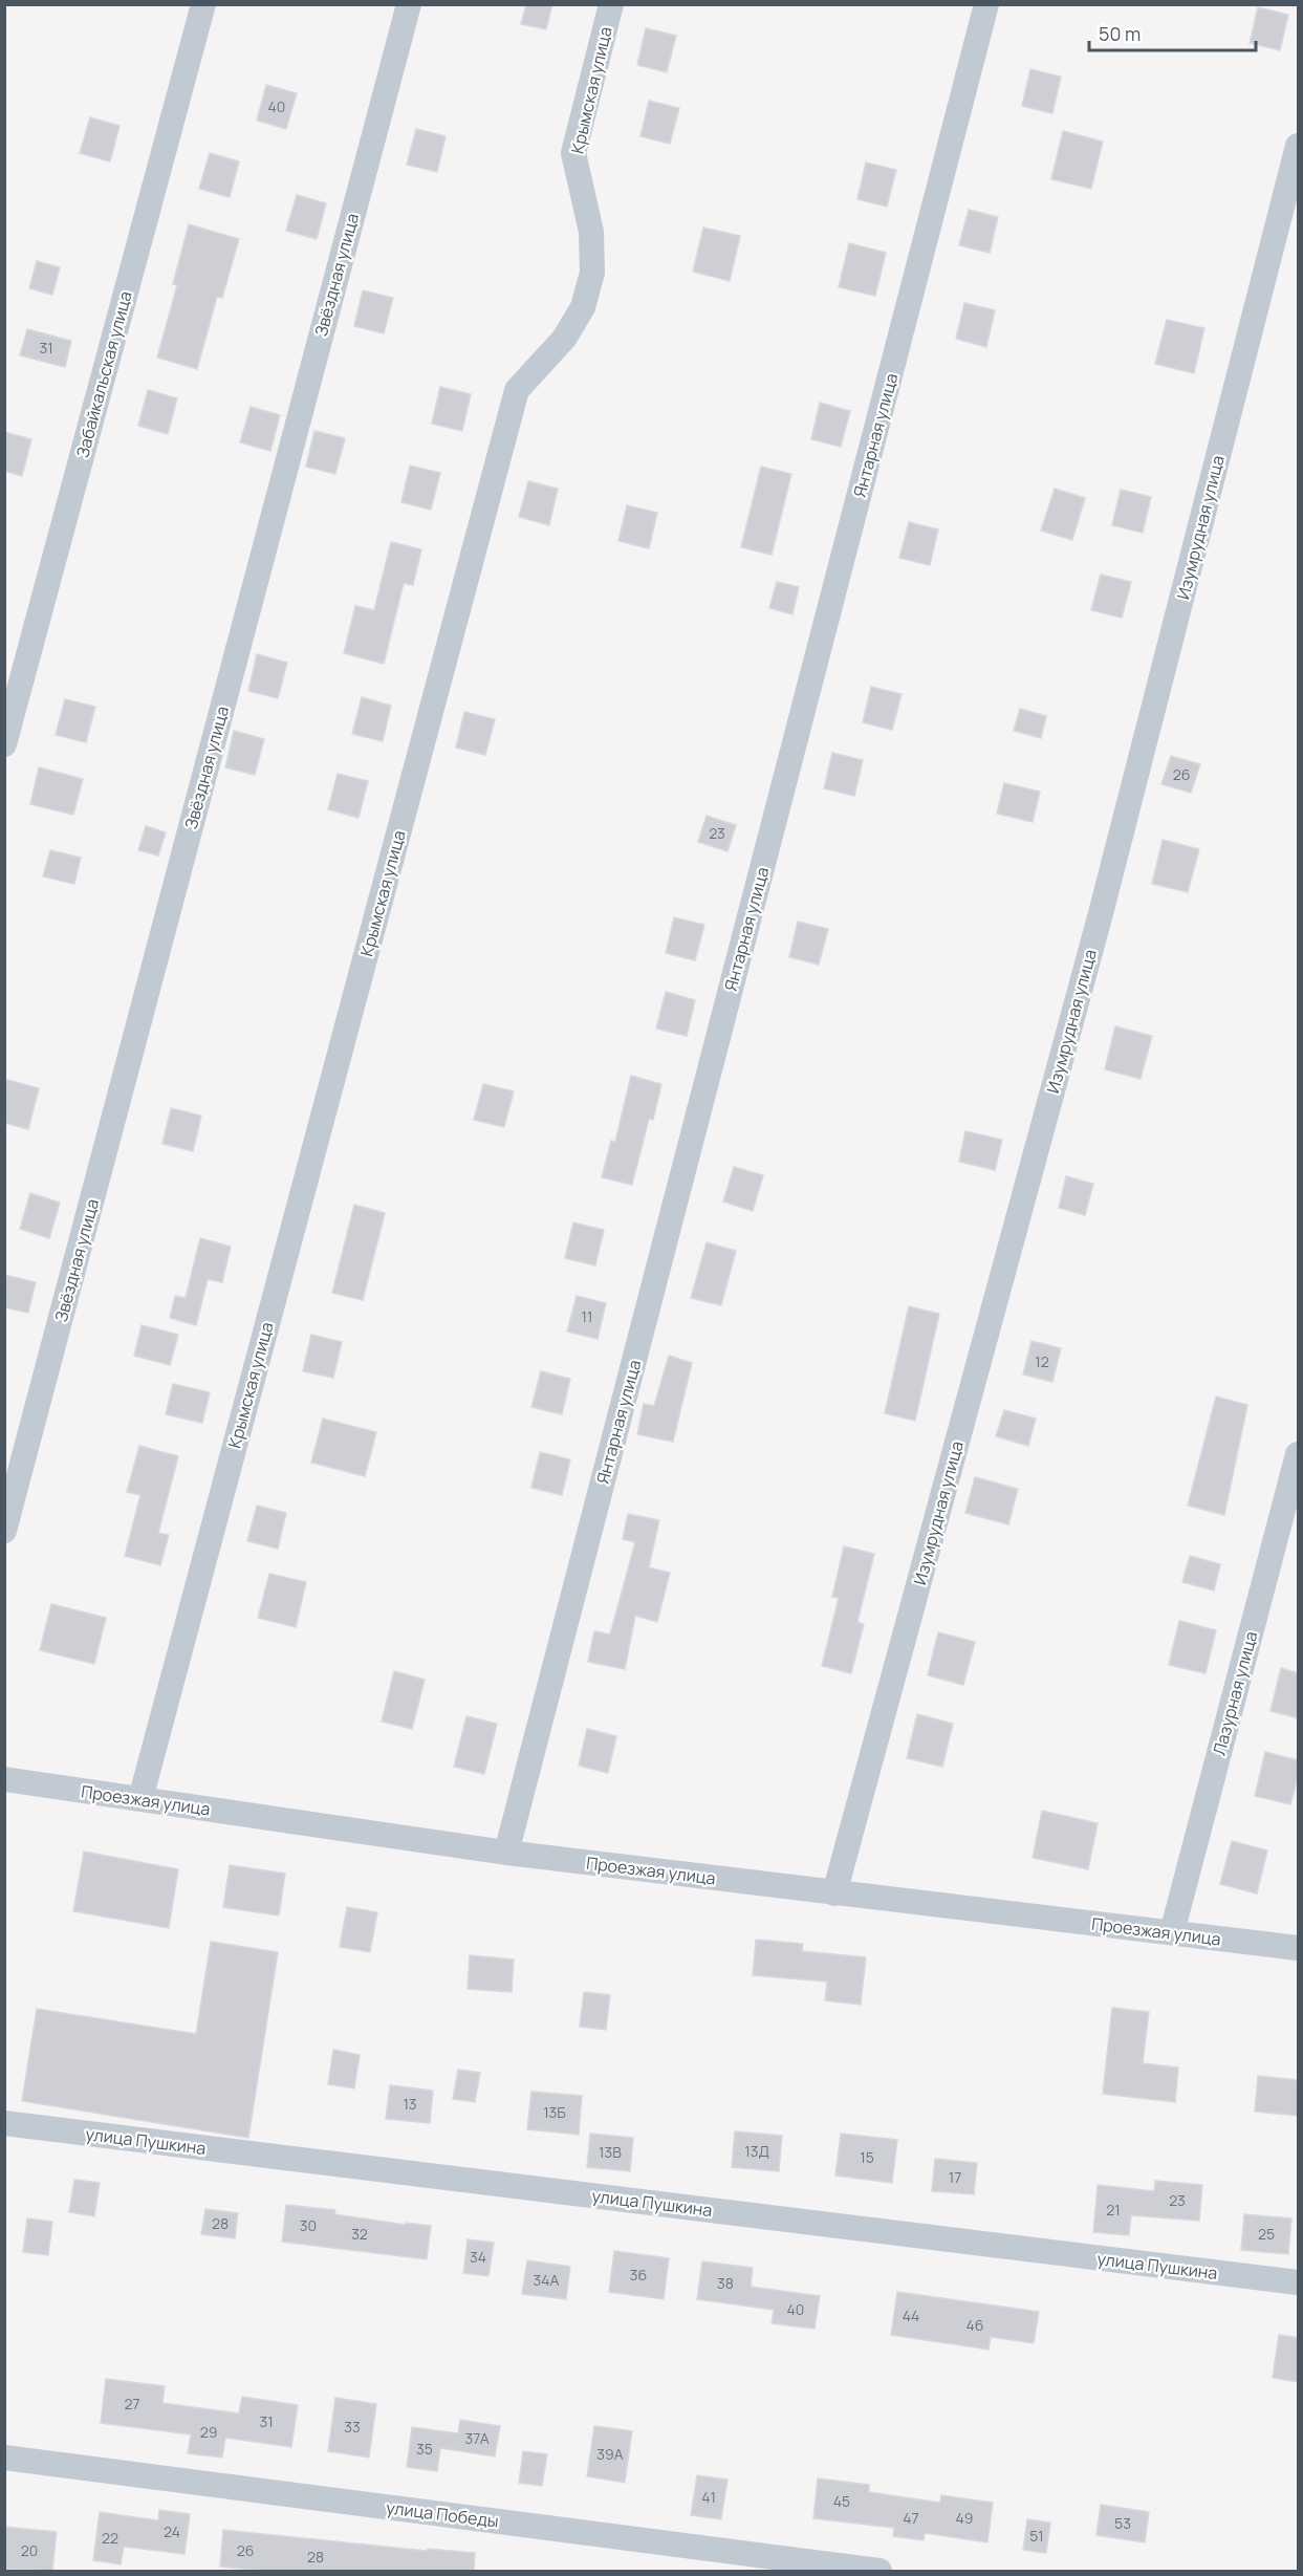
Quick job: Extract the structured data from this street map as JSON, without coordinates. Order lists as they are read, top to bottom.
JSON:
{
  "streets": {
    "street": [
      "Крымская улица",
      "Звёздная улица",
      "Забайкальская улица",
      "Янтарная улица",
      "Изумрудная улица",
      "Лазурная улица",
      "Проезжая улица",
      "улица Пушкина",
      "улица Победы"
    ]
  },
  "crossings": [
    ["Крымская улица", "Проезжая улица"],
    ["Янтарная улица", "Проезжая улица"],
    ["Изумрудная улица", "Проезжая улица"],
    ["Лазурная улица", "Проезжая улица"]
  ],
  "house_numbers": [
    "40",
    "31",
    "26",
    "23",
    "11",
    "12",
    "13",
    "13Б",
    "13Д",
    "13В",
    "15",
    "17",
    "23",
    "21",
    "28",
    "30",
    "32",
    "25",
    "34",
    "36",
    "34А",
    "38",
    "40",
    "44",
    "46",
    "27",
    "31",
    "33",
    "29",
    "37А",
    "35",
    "39А",
    "41",
    "45",
    "47",
    "49",
    "53",
    "24",
    "51",
    "22",
    "20",
    "26",
    "28"
  ],
  "scale_bar": "50 m"
}
